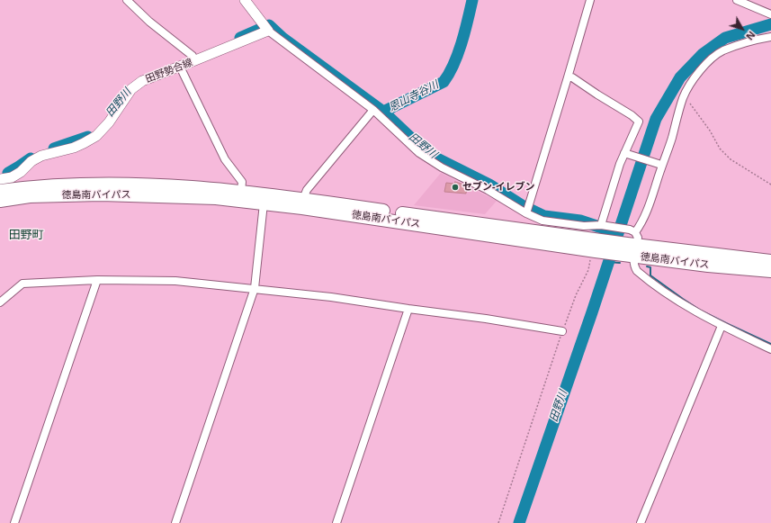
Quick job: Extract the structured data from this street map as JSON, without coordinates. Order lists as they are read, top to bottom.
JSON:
{
  "streets": {
    "highway": ["徳島南バイパス"],
    "main road": ["田野勢合線"]
  },
  "districts": ["田野町"],
  "water": ["恩山寺谷川", "田野川"],
  "places": ["セブン-イレブン"],
  "north": "bottom right"
}
